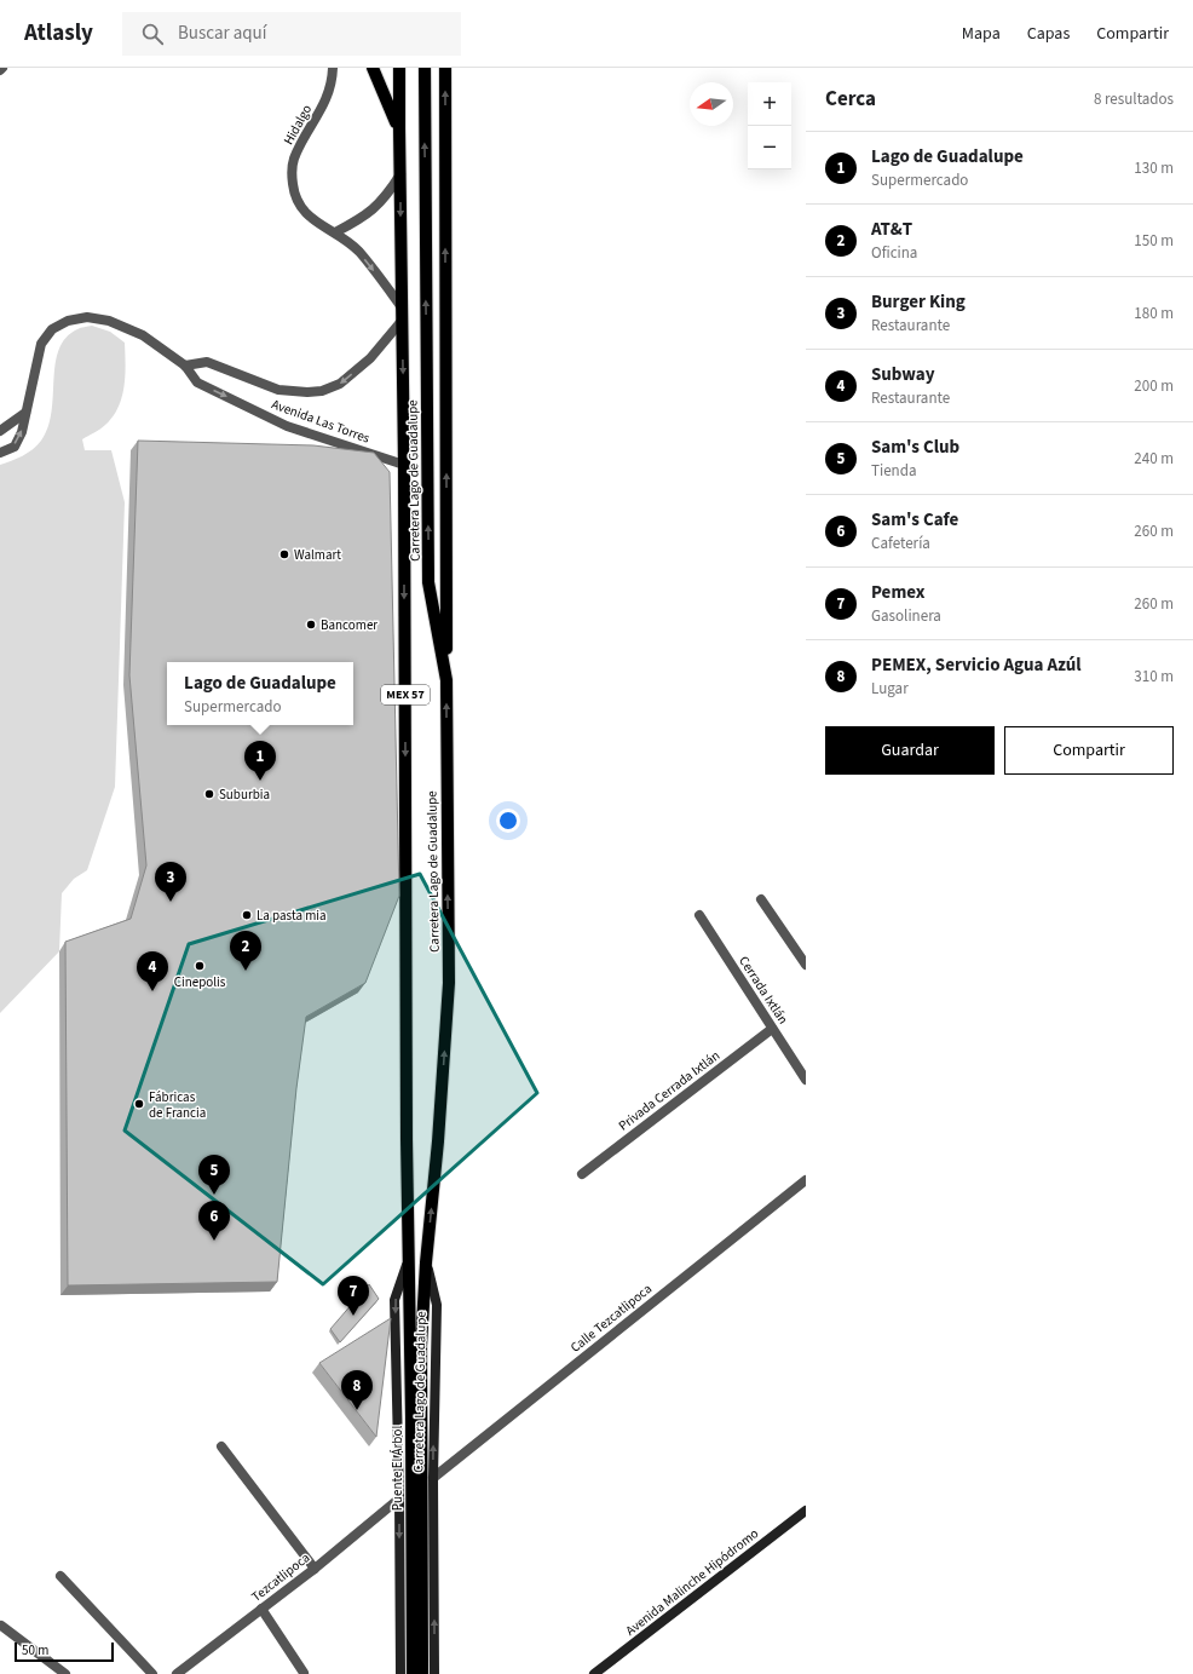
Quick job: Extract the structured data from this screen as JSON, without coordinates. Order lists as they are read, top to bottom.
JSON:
{
  "streets": {
    "main road": ["Carretera Lago de Guadalupe", "MEX 57", "Puente El Árbol"],
    "street": [
      "Hidalgo",
      "Avenida Las Torres",
      "Cerrada Ixtlán",
      "Privada Cerrada Ixtlán",
      "Calle Tezcatlipoca",
      "Tezcatlipoca",
      "Avenida Malinche Hipódromo"
    ]
  },
  "crossings": [
    ["Hidalgo", "Avenida Las Torres"],
    ["Hidalgo", "Carretera Lago de Guadalupe"],
    ["Avenida Las Torres", "Carretera Lago de Guadalupe"],
    ["Carretera Lago de Guadalupe", "Calle Tezcatlipoca"],
    ["Carretera Lago de Guadalupe", "Puente El Árbol"],
    ["Carretera Lago de Guadalupe", "Tezcatlipoca"],
    ["Cerrada Ixtlán", "Privada Cerrada Ixtlán"]
  ],
  "one_way": ["Hidalgo"],
  "places": [
    "Walmart",
    "Bancomer",
    "Suburbia",
    "La pasta mia",
    "Cinepolis",
    "Fábricas de Francia"
  ],
  "scale_bar": "50 m",
  "north": "left",
  "page": {
    "header": "Atlasly",
    "search": "Buscar aquí",
    "nav": ["Mapa", "Capas", "Compartir"],
    "heading": ["Cerca", "8 resultados"],
    "map_buttons": ["+", "−"],
    "list": [
      {
        "mark": "1",
        "name": "Lago de Guadalupe",
        "note": "Supermercado",
        "value": "130 m"
      },
      {
        "mark": "2",
        "name": "AT&T",
        "note": "Oficina",
        "value": "150 m"
      },
      {
        "mark": "3",
        "name": "Burger King",
        "note": "Restaurante",
        "value": "180 m"
      },
      {
        "mark": "4",
        "name": "Subway",
        "note": "Restaurante",
        "value": "200 m"
      },
      {
        "mark": "5",
        "name": "Sam's Club",
        "note": "Tienda",
        "value": "240 m"
      },
      {
        "mark": "6",
        "name": "Sam's Cafe",
        "note": "Cafetería",
        "value": "260 m"
      },
      {
        "mark": "7",
        "name": "Pemex",
        "note": "Gasolinera",
        "value": "260 m"
      },
      {
        "mark": "8",
        "name": "PEMEX, Servicio Agua Azúl",
        "note": "Lugar",
        "value": "310 m"
      }
    ],
    "popup": ["Lago de Guadalupe", "Supermercado"],
    "buttons": ["Guardar", "Compartir"],
    "pins": [
      "1",
      "3",
      "2",
      "4",
      "5",
      "6",
      "7",
      "8"
    ],
    "scale": "50 m"
  }
}
